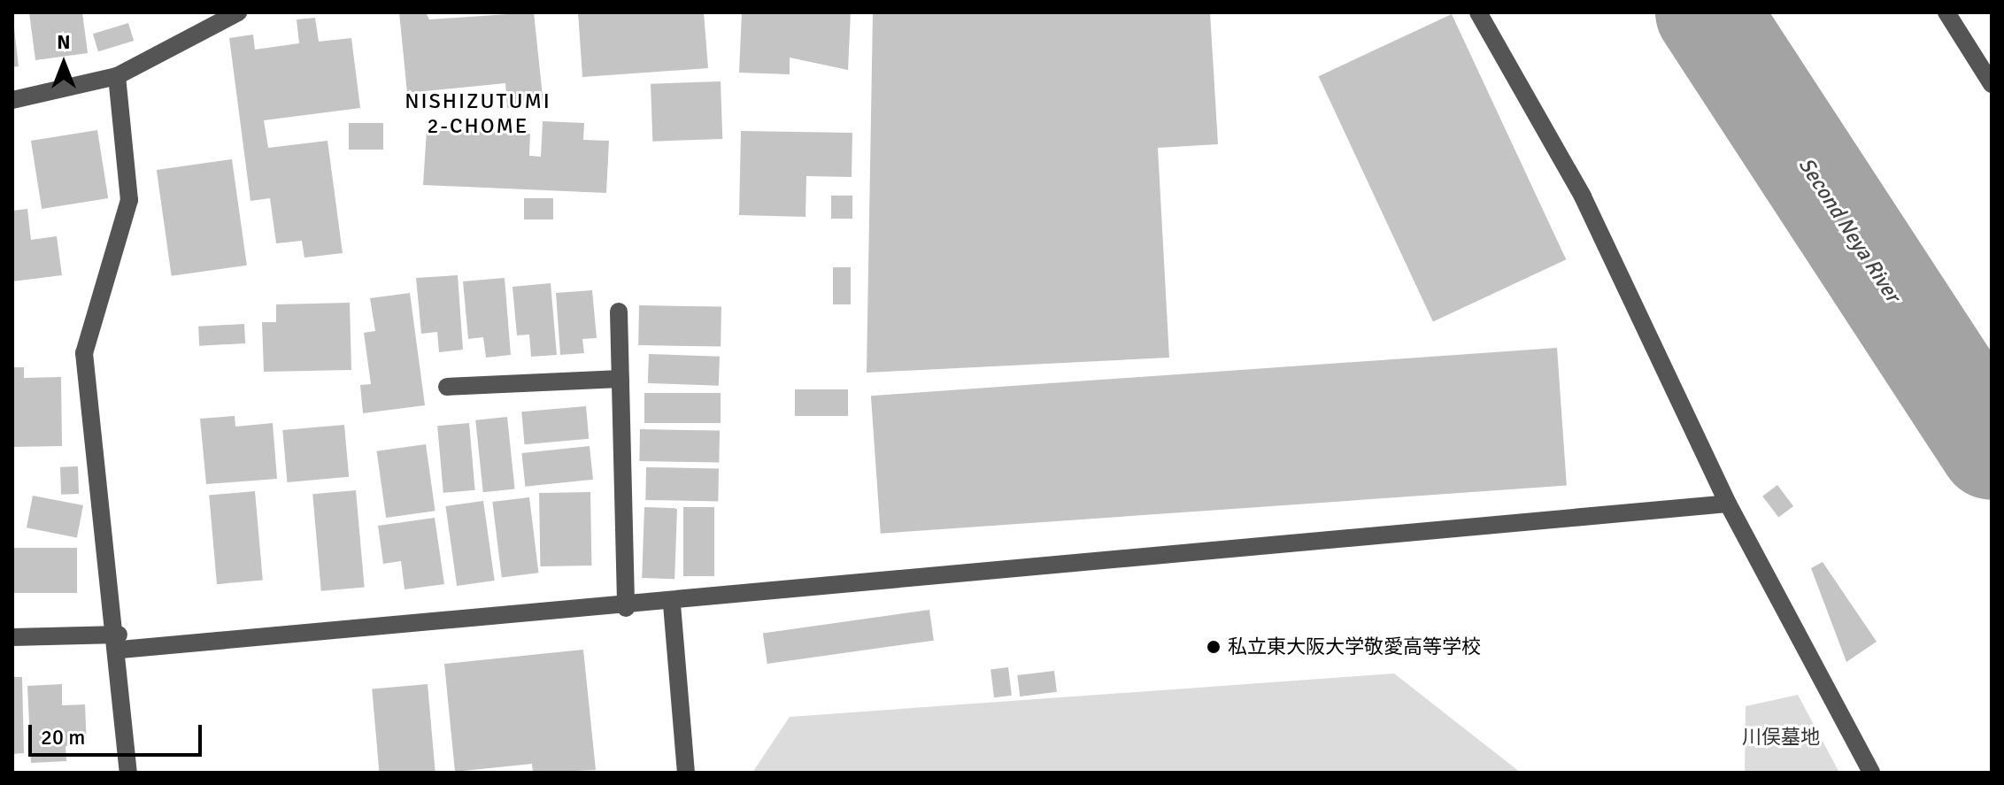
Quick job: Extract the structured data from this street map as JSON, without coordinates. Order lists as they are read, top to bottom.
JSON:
{
  "districts": ["NISHIZUTUMI 2-CHOME"],
  "water": ["Second Neya River"],
  "parks": ["川俣墓地"],
  "places": ["私立東大阪大学敬愛高等学校"],
  "scale_bar": "20 m",
  "north": "top"
}
